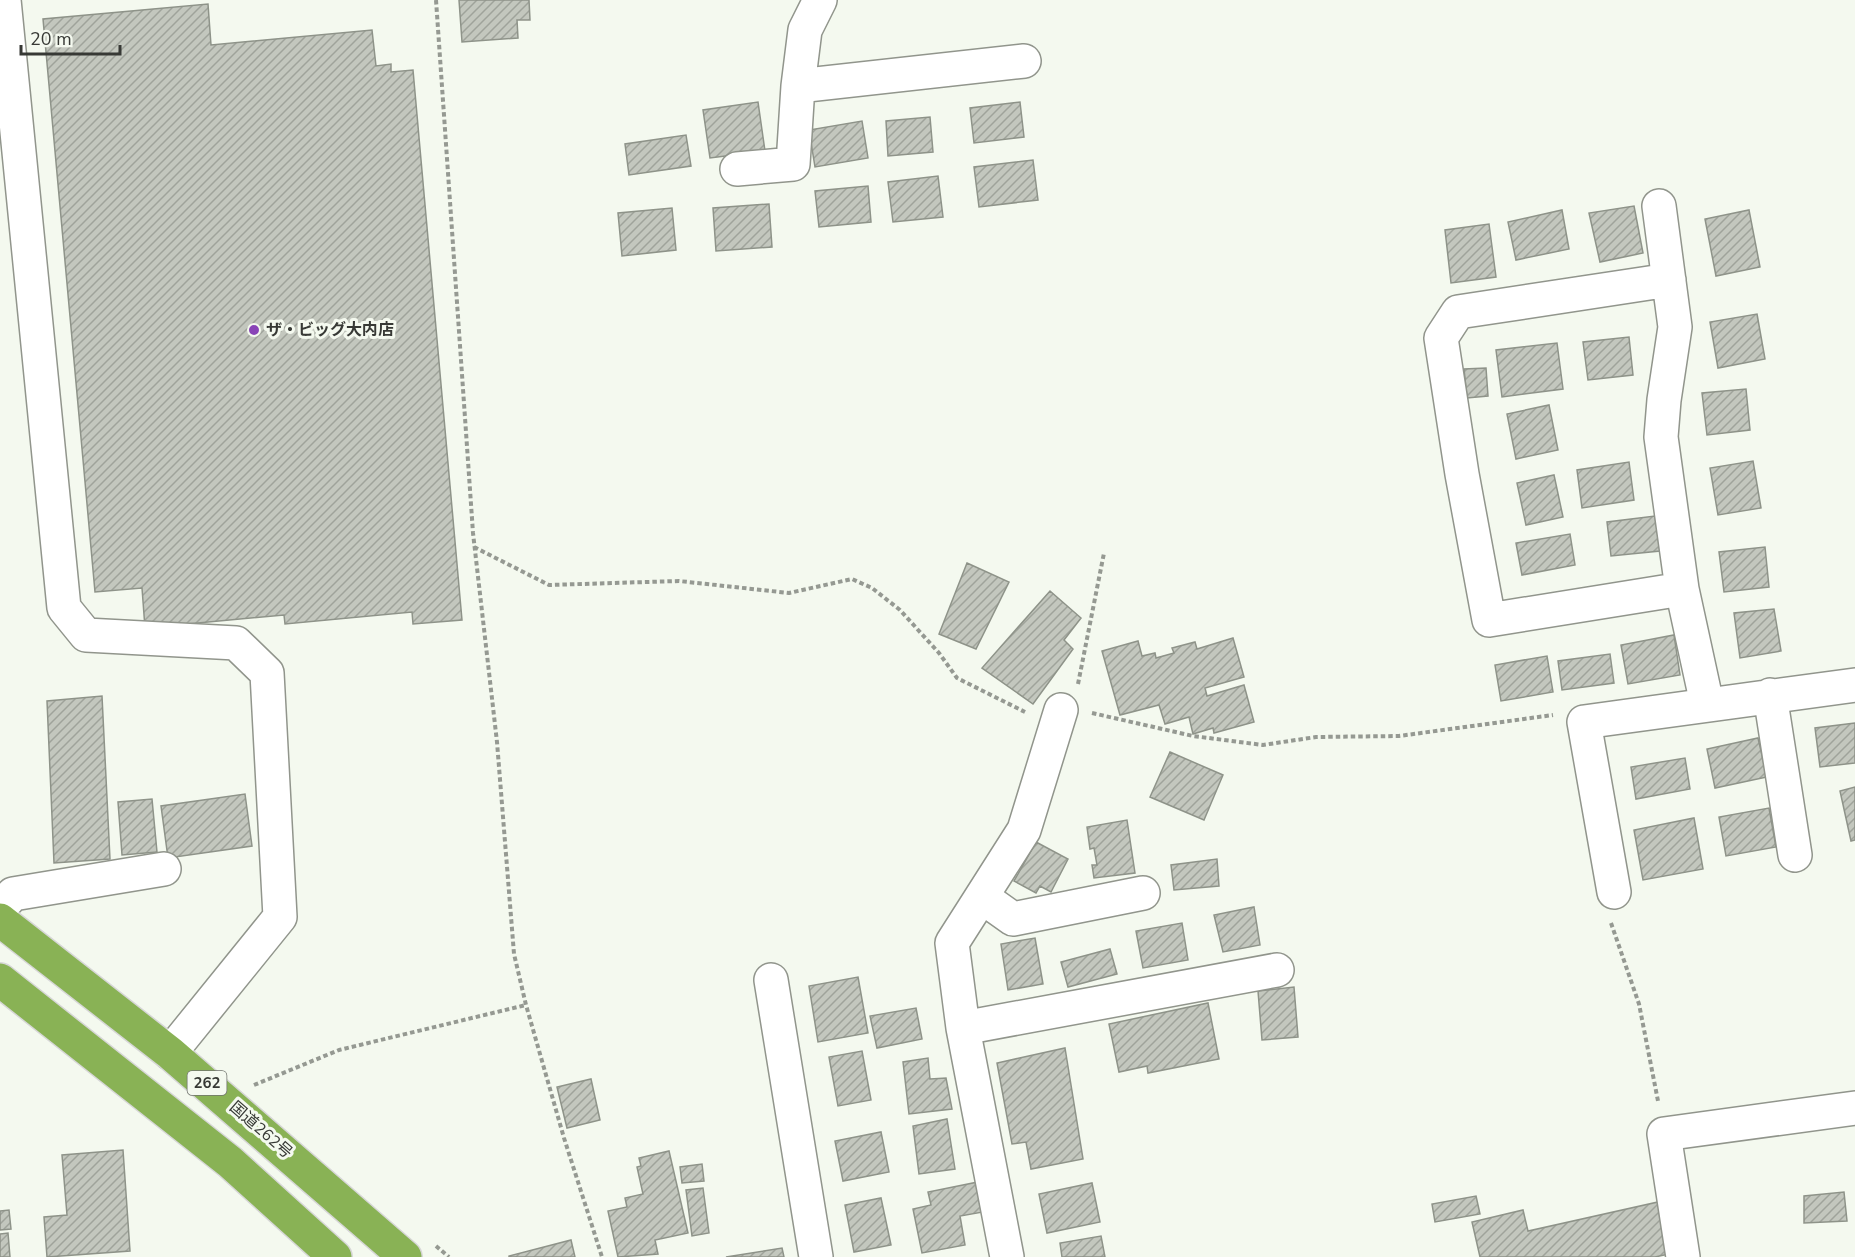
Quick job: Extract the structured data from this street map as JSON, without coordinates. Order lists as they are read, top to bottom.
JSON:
{
  "streets": {
    "highway": ["262", "国道262号"]
  },
  "places": ["ザ・ビッグ大内店"],
  "scale_bar": "20 m"
}
